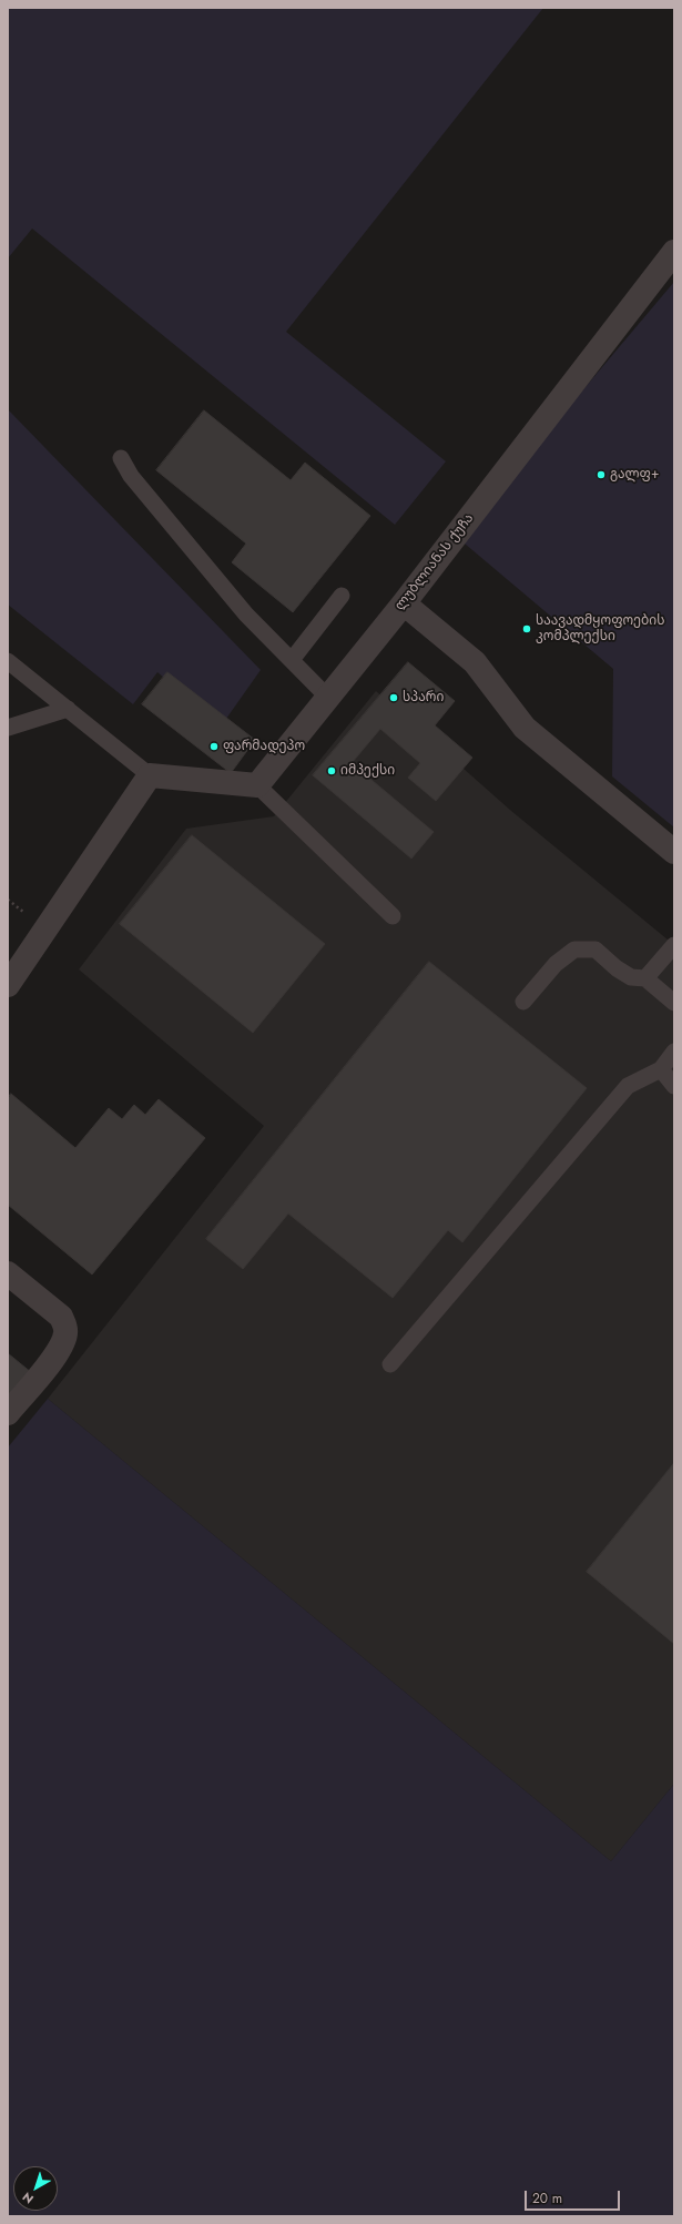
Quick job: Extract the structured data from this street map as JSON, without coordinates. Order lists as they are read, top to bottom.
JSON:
{
  "streets": {
    "street": ["ლუბლიანას ქუჩა"]
  },
  "places": [
    "გალფ+",
    "საავადმყოფოების კომპლექსი",
    "სპარი",
    "ფარმადეპო",
    "იმპექსი"
  ],
  "scale_bar": "20 m",
  "north": "bottom left"
}
